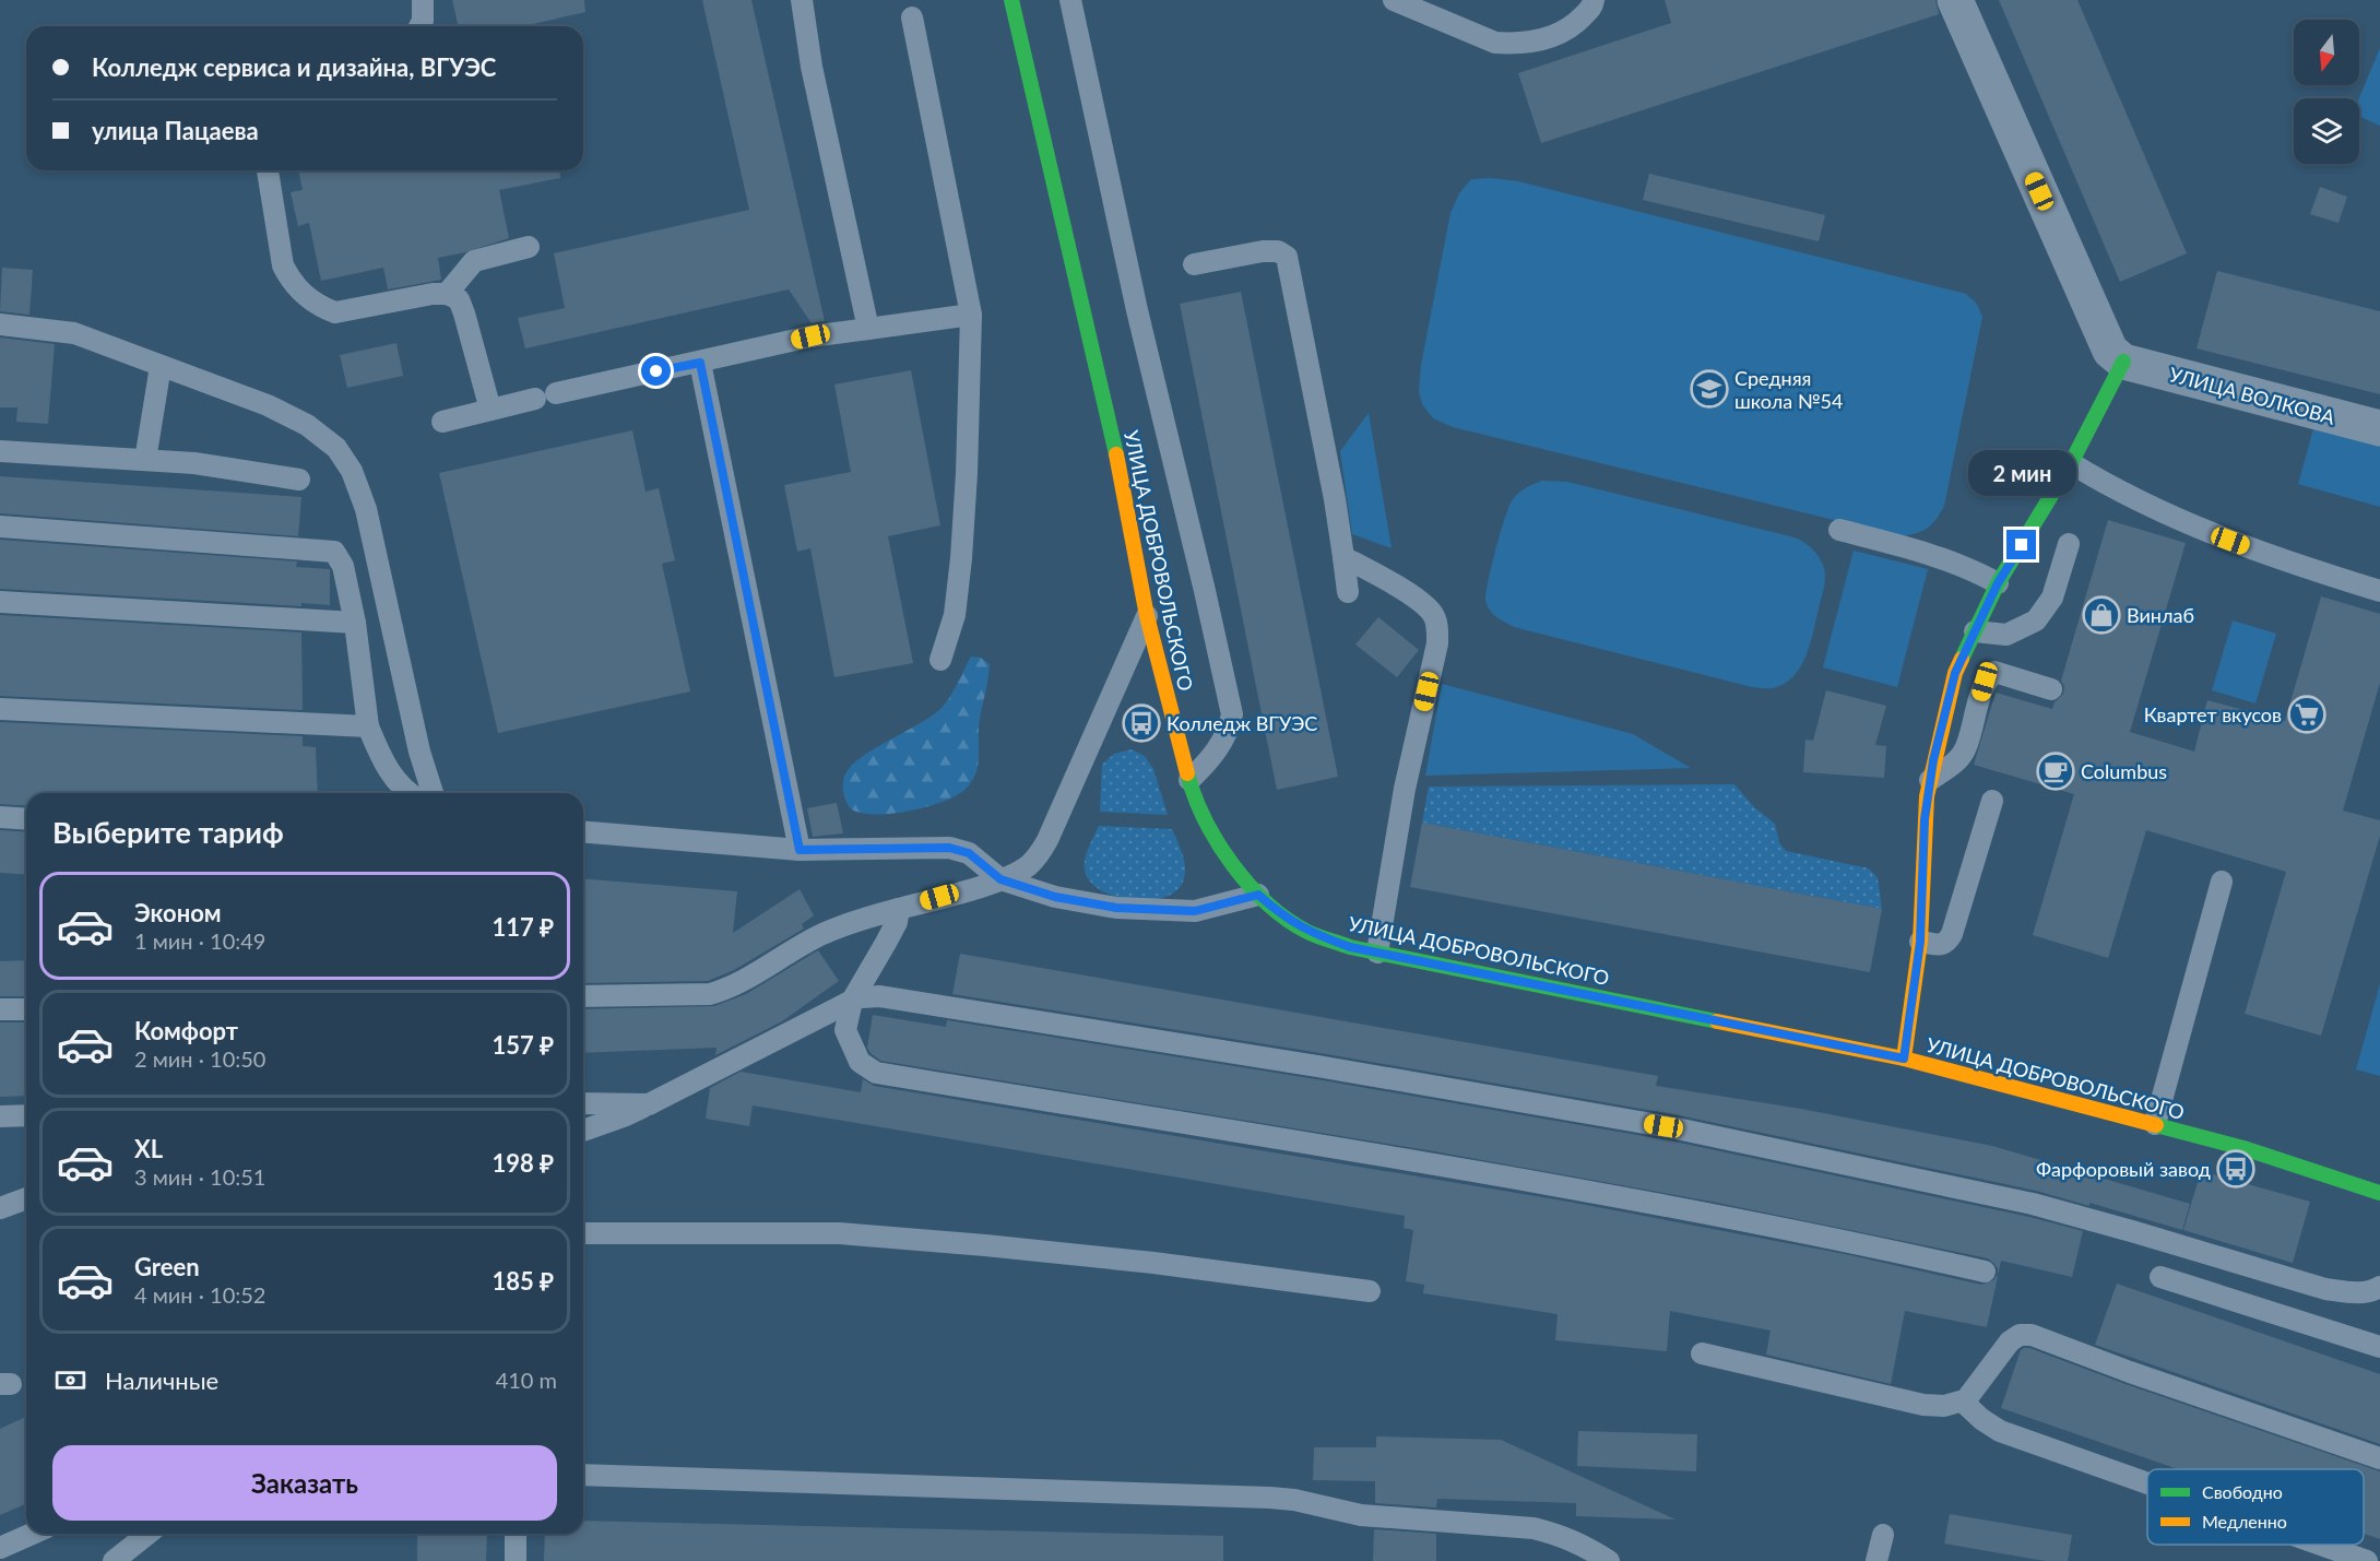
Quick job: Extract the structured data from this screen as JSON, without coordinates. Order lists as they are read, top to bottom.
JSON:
{
  "streets": {
    "main road": ["УЛИЦА ДОБРОВОЛЬСКОГО"],
    "street": ["УЛИЦА ВОЛКОВА"]
  },
  "places": {
    "school or university": ["Средняя школа №54"],
    "shop": ["Винлаб"],
    "supermarket": ["Квартет вкусов"],
    "bus stop": ["Колледж ВГУЭС", "Фарфоровый завод"],
    "cafe": ["Columbus"]
  },
  "legend": ["Свободно", "Медленно"],
  "north": "bottom",
  "page": {
    "banner": ["Колледж сервиса и дизайна, ВГУЭС", "улица Пацаева"],
    "bubble": "2 мин",
    "heading": "Выберите тариф",
    "list": [
      {
        "name": "Эконом",
        "note": "1 мин · 10:49",
        "value": "117 ₽"
      },
      {
        "name": "Комфорт",
        "note": "2 мин · 10:50",
        "value": "157 ₽"
      },
      {
        "name": "XL",
        "note": "3 мин · 10:51",
        "value": "198 ₽"
      },
      {
        "name": "Green",
        "note": "4 мин · 10:52",
        "value": "185 ₽"
      }
    ],
    "pay": ["Наличные", "410 m"],
    "buttons": "Заказать"
  }
}
